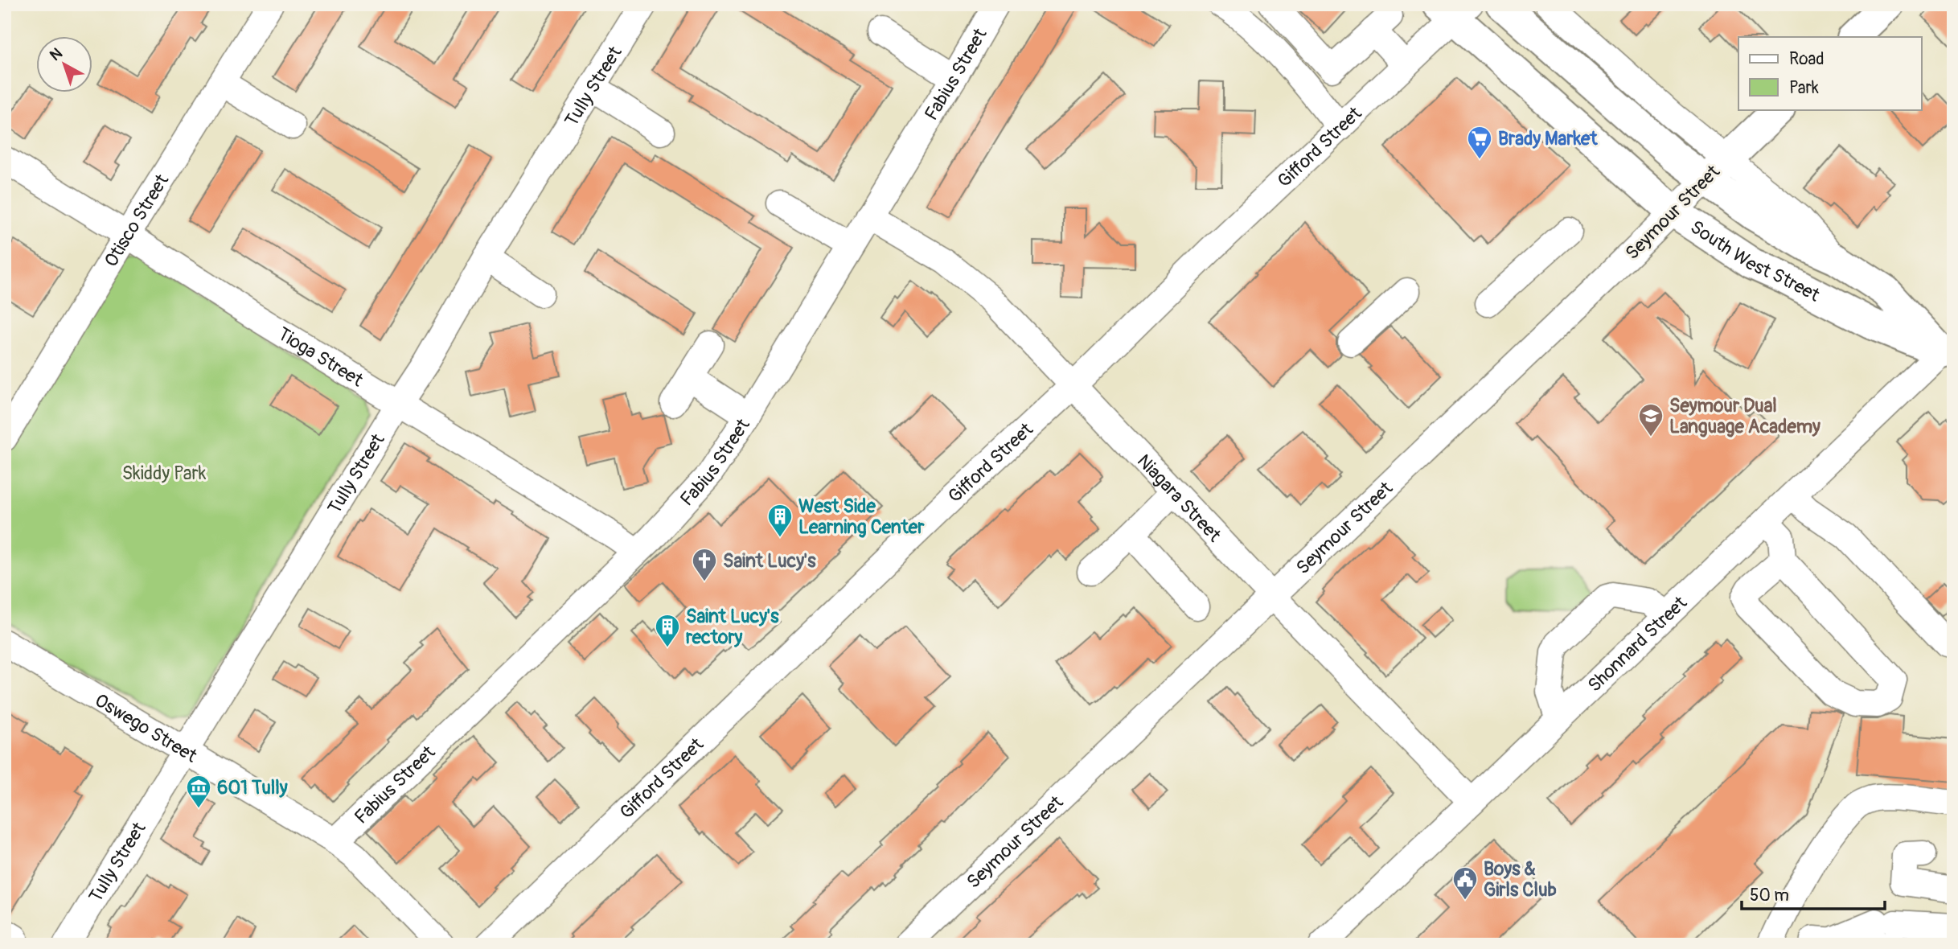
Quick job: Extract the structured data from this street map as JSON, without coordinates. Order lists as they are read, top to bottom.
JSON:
{
  "streets": {
    "main road": ["Seymour Street", "South West Street"],
    "street": [
      "Fabius Street",
      "Tully Street",
      "Gifford Street",
      "Otisco Street",
      "Tioga Street",
      "Niagara Street",
      "Shonnard Street",
      "Oswego Street"
    ]
  },
  "crossings": [
    ["Fabius Street", "Tioga Street"],
    ["Fabius Street", "Niagara Street"],
    ["Fabius Street", "Oswego Street"],
    ["Tully Street", "Tioga Street"],
    ["Tully Street", "Oswego Street"],
    ["Gifford Street", "South West Street"],
    ["Gifford Street", "Niagara Street"],
    ["Seymour Street", "South West Street"],
    ["Seymour Street", "Niagara Street"],
    ["Otisco Street", "Tioga Street"],
    ["South West Street", "Shonnard Street"],
    ["Niagara Street", "Shonnard Street"]
  ],
  "parks": ["Skiddy Park"],
  "places": {
    "supermarket": ["Brady Market"],
    "school or university": ["Seymour Dual Language Academy"],
    "building": ["West Side Learning Center", "Saint Lucy's rectory"],
    "church": ["Saint Lucy's"],
    "museum": ["601 Tully"],
    "public building": ["Boys & Girls Club"]
  },
  "legend": ["Road", "Park"],
  "scale_bar": "50 m",
  "north": "top left"
}
